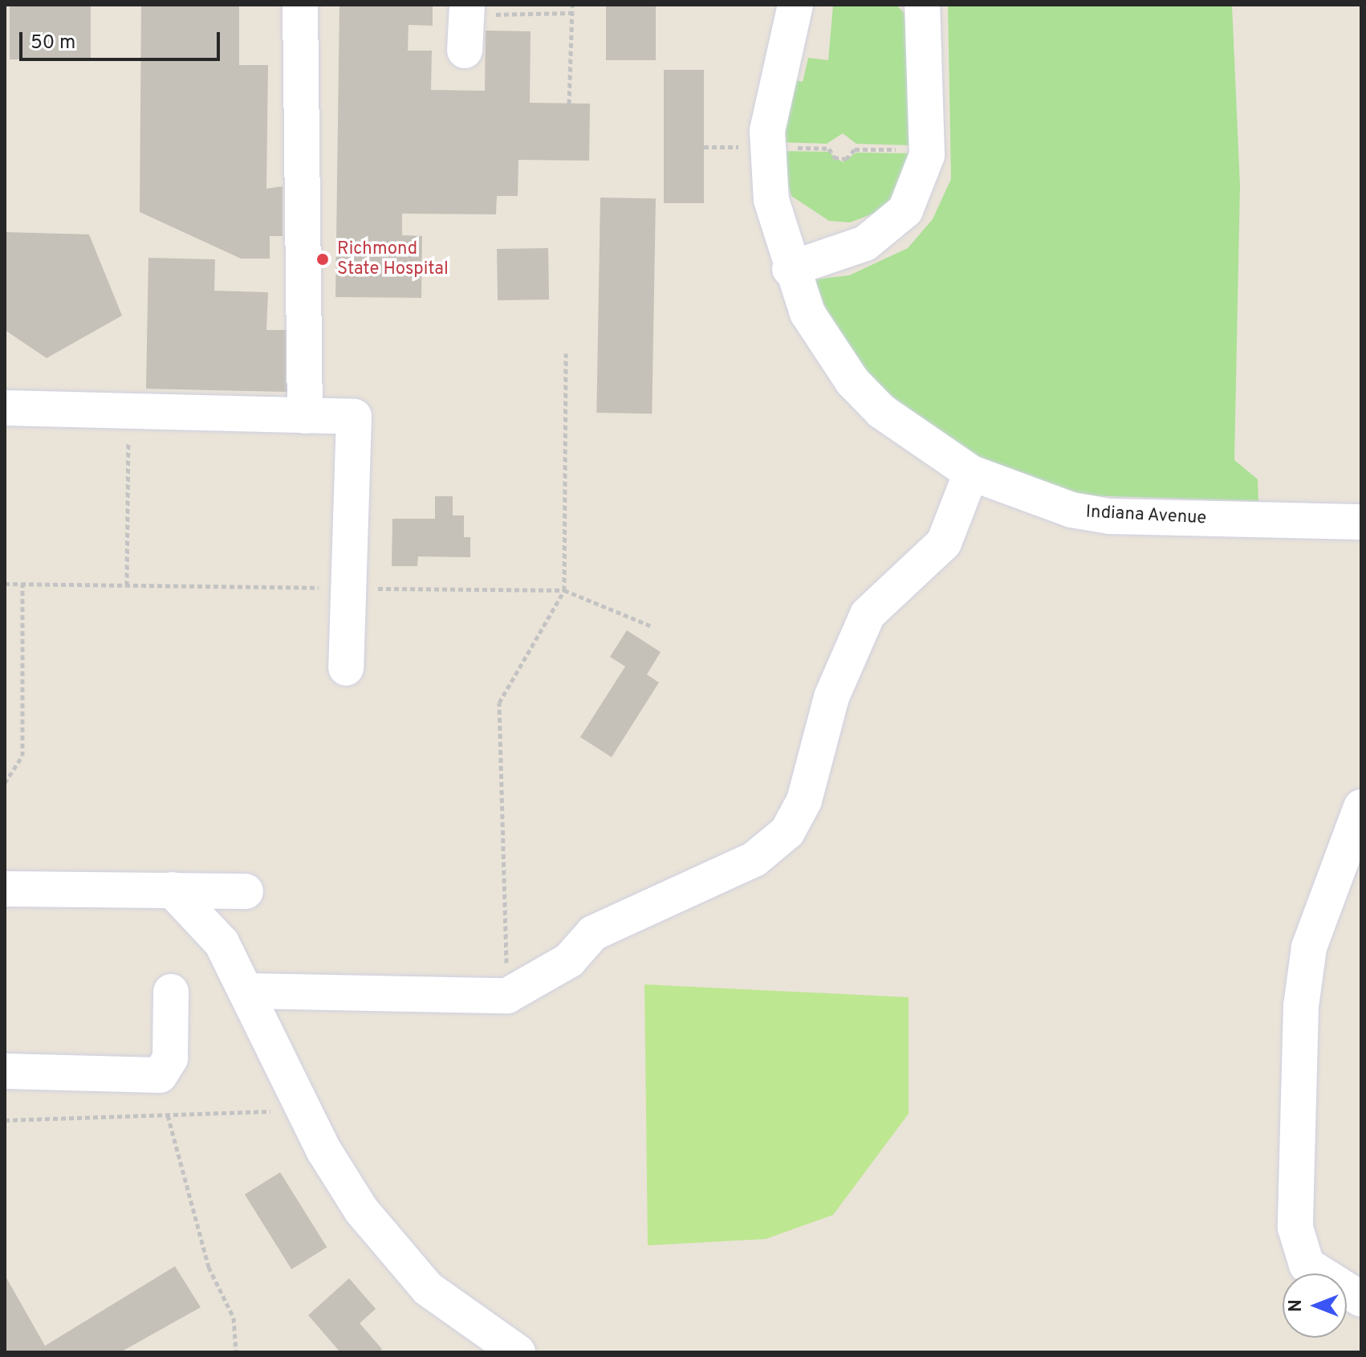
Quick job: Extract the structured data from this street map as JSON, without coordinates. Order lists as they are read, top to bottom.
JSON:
{
  "streets": {
    "street": ["Indiana Avenue"]
  },
  "places": ["Richmond State Hospital"],
  "scale_bar": "50 m",
  "north": "left"
}
